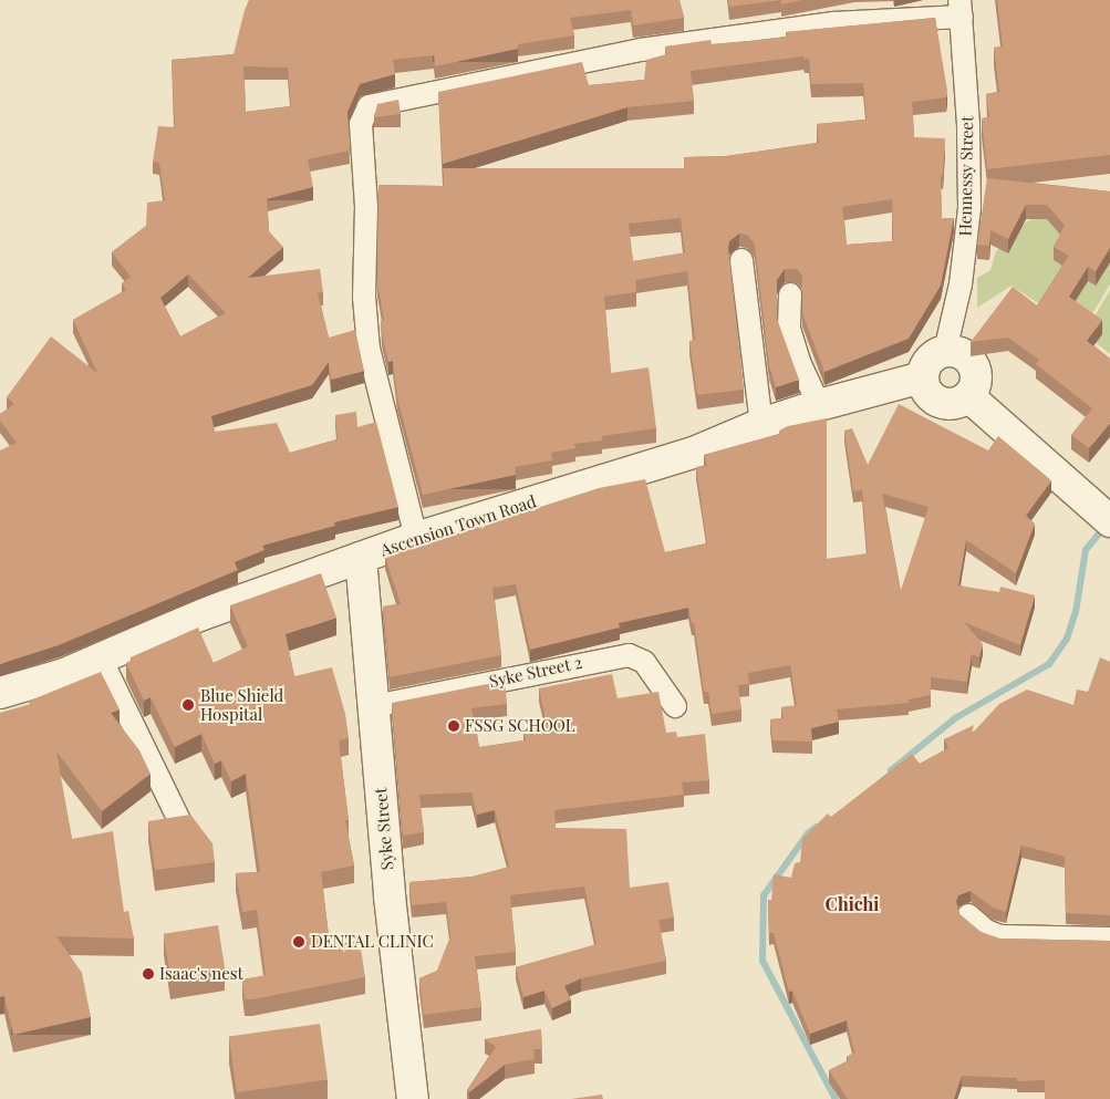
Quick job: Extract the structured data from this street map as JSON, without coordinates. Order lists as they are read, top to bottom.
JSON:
{
  "streets": {
    "main road": ["Ascension Town Road", "Syke Street"],
    "street": ["Hennessy Street", "Syke Street 2"]
  },
  "crossings": [
    ["Hennessy Street", "Ascension Town Road"],
    ["Ascension Town Road", "Syke Street"],
    ["Syke Street 2", "Syke Street"]
  ],
  "districts": ["Chichi"],
  "places": [
    "Blue Shield Hospital",
    "FSSG SCHOOL",
    "DENTAL CLINIC",
    "Isaac's nest"
  ]
}
